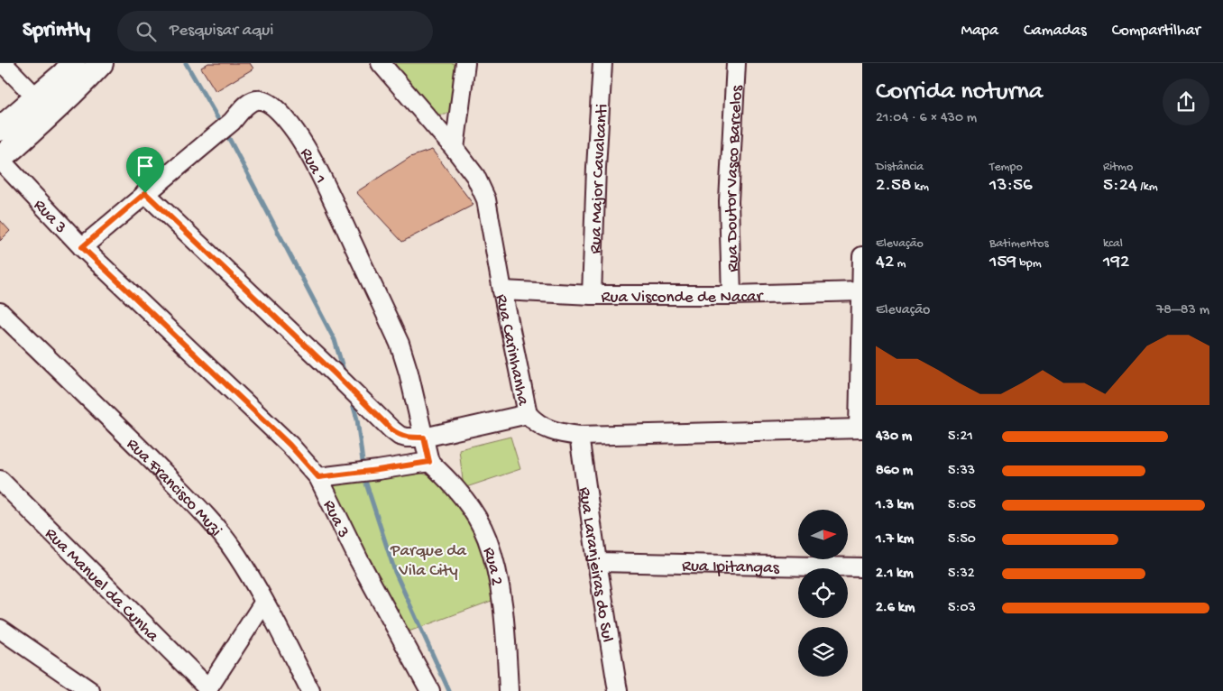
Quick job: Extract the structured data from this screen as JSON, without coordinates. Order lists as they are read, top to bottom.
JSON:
{
  "streets": {
    "street": [
      "Rua 1",
      "Rua Doutor Vasco Barcelos",
      "Rua Major Cavalcanti",
      "Rua 3",
      "Rua Visconde de Nacar",
      "Rua Carinhanha",
      "Rua Francisco Muzi",
      "Rua Laranjeiras do Sul",
      "Rua Ipitangas",
      "Rua 2",
      "Rua Manuel da Cunha"
    ]
  },
  "crossings": [
    ["Rua 1", "Rua 3"],
    ["Rua 1", "Rua 2"],
    ["Rua Doutor Vasco Barcelos", "Rua Visconde de Nacar"],
    ["Rua Major Cavalcanti", "Rua Visconde de Nacar"],
    ["Rua Visconde de Nacar", "Rua Carinhanha"],
    ["Rua Carinhanha", "Rua Laranjeiras do Sul"],
    ["Rua Laranjeiras do Sul", "Rua Ipitangas"]
  ],
  "parks": ["Parque da Vila City"],
  "north": "right",
  "page": {
    "header": "Sprintly",
    "search": "Pesquisar aqui",
    "nav": ["Mapa", "Camadas", "Compartilhar"],
    "heading": ["Corrida noturna", "21:04 · 6 × 430 m"],
    "stats": [
      ["Distância", "2.58 km"],
      ["Tempo", "13:56"],
      ["Ritmo", "5:24 /km"],
      ["Elevação", "42 m"],
      ["Batimentos", "159 bpm"],
      ["kcal", "192"]
    ],
    "chart": ["Elevação", "78–83 m"],
    "list": [
      {
        "name": "430 m",
        "note": "5:21"
      },
      {
        "name": "860 m",
        "note": "5:33"
      },
      {
        "name": "1.3 km",
        "note": "5:05"
      },
      {
        "name": "1.7 km",
        "note": "5:50"
      },
      {
        "name": "2.1 km",
        "note": "5:32"
      },
      {
        "name": "2.6 km",
        "note": "5:03"
      }
    ]
  }
}
